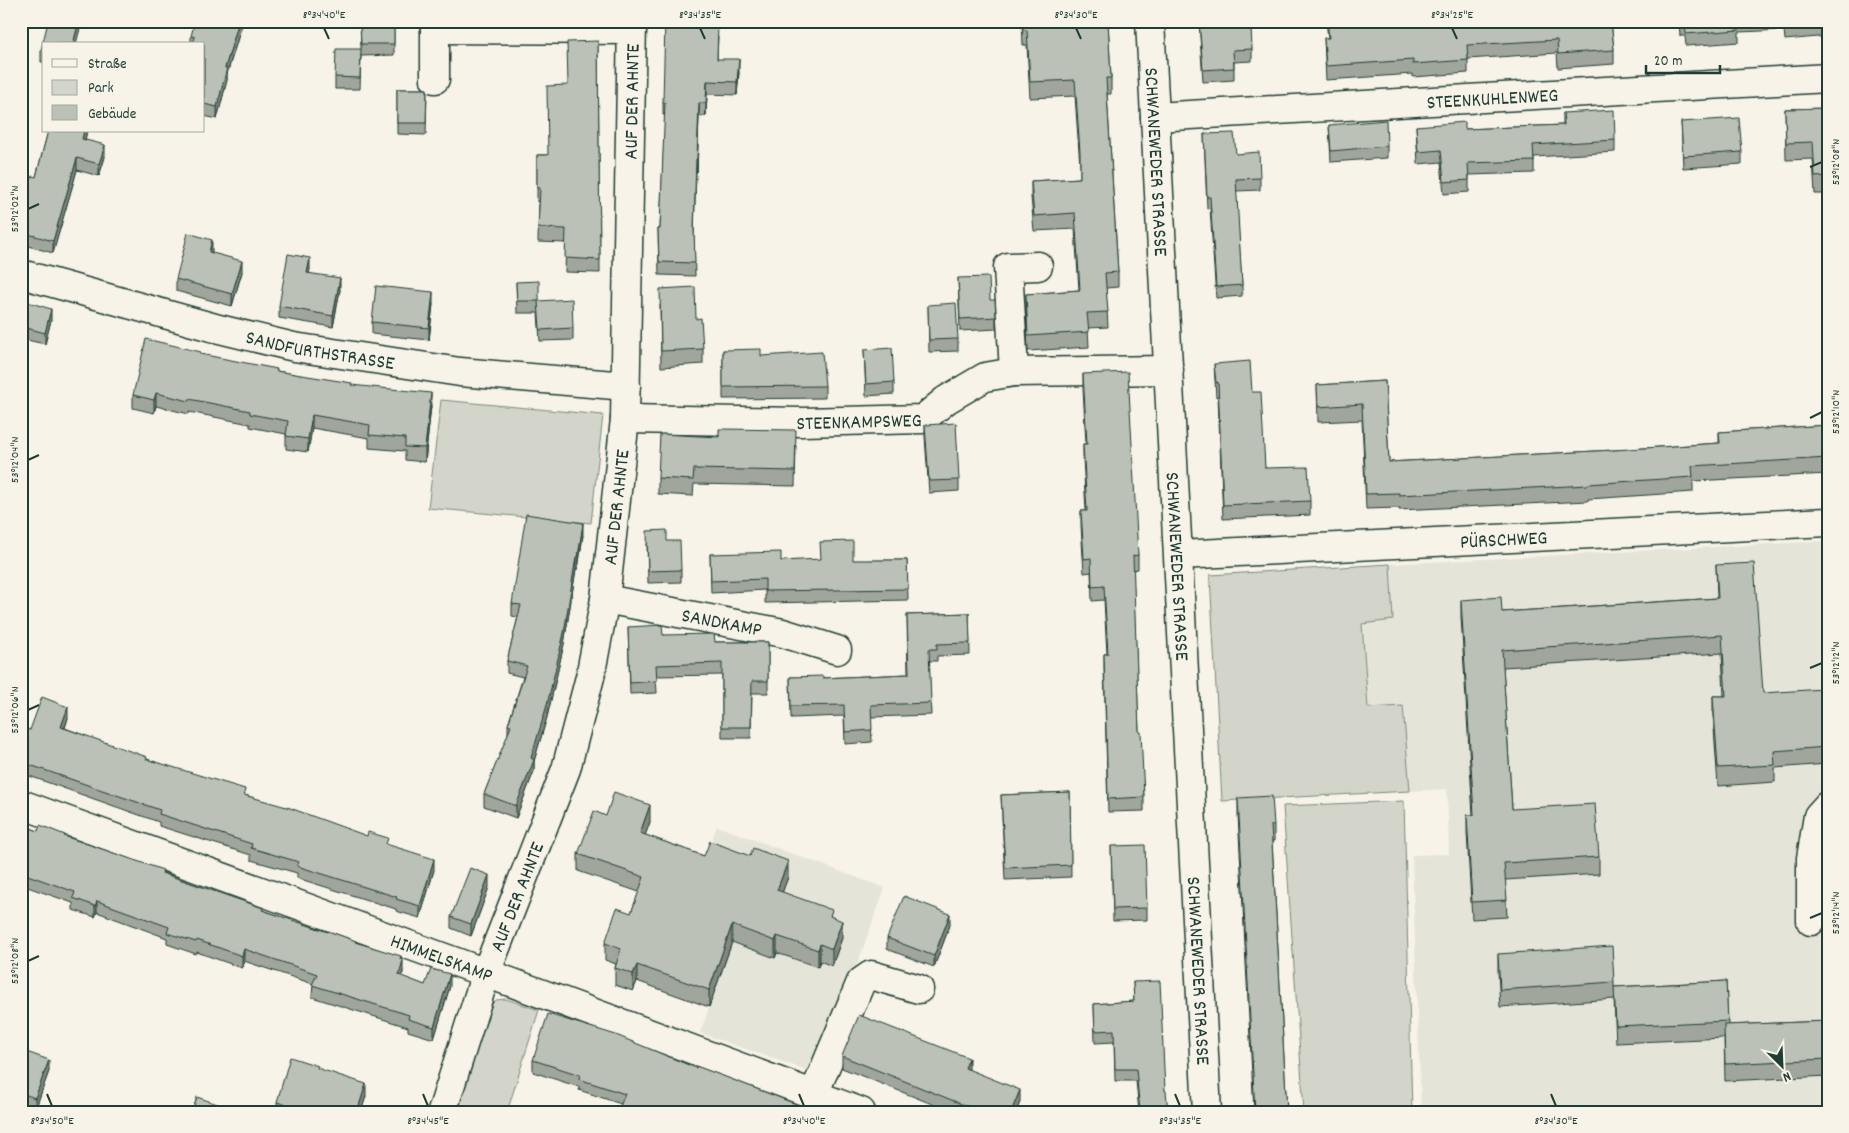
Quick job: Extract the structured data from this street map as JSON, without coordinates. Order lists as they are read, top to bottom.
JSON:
{
  "streets": {
    "street": [
      "STEENKUHLENWEG",
      "AUF DER AHNTE",
      "SCHWANEWEDER STRASSE",
      "SANDFURTHSTRASSE",
      "STEENKAMPSWEG",
      "PÜRSCHWEG",
      "SANDKAMP",
      "HIMMELSKAMP"
    ]
  },
  "crossings": [
    ["STEENKUHLENWEG", "SCHWANEWEDER STRASSE"],
    ["AUF DER AHNTE", "SANDFURTHSTRASSE"],
    ["AUF DER AHNTE", "STEENKAMPSWEG"],
    ["AUF DER AHNTE", "SANDKAMP"],
    ["AUF DER AHNTE", "HIMMELSKAMP"],
    ["SCHWANEWEDER STRASSE", "STEENKAMPSWEG"],
    ["SCHWANEWEDER STRASSE", "PÜRSCHWEG"]
  ],
  "legend": ["Straße", "Park", "Gebäude"],
  "scale_bar": "20 m",
  "north": "bottom right",
  "coordinates": [
    "8°34'40\"E",
    "8°34'35\"E",
    "8°34'30\"E",
    "8°34'25\"E",
    "53°12'08\"N",
    "53°12'02\"N",
    "53°12'10\"N",
    "53°12'04\"N",
    "53°12'12\"N",
    "53°12'06\"N",
    "53°12'14\"N",
    "8°34'50\"E",
    "8°34'45\"E"
  ]
}
